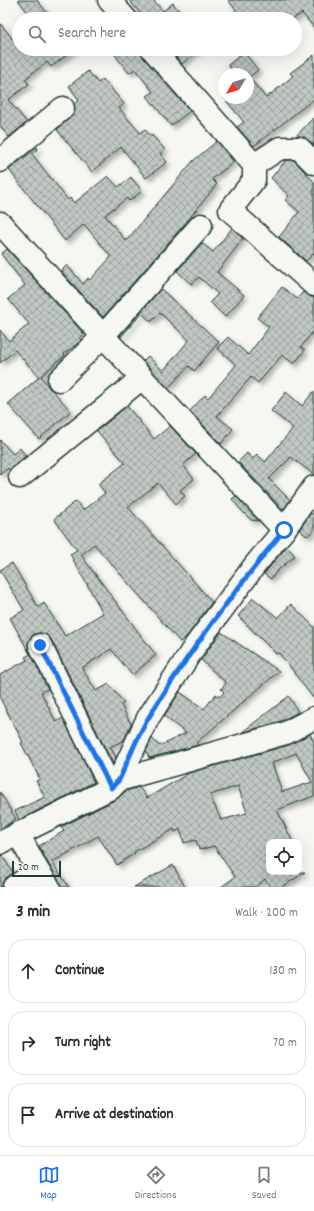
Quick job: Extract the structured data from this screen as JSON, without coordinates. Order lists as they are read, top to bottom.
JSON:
{
  "scale_bar": "20 m",
  "north": "bottom left",
  "page": {
    "search": "Search here",
    "scale": "20 m",
    "heading": ["3 min", "Walk · 200 m"],
    "list": [
      ["Continue", "130 m"],
      ["Turn right", "70 m"],
      "Arrive at destination"
    ],
    "nav": ["Map", "Directions", "Saved"]
  }
}
